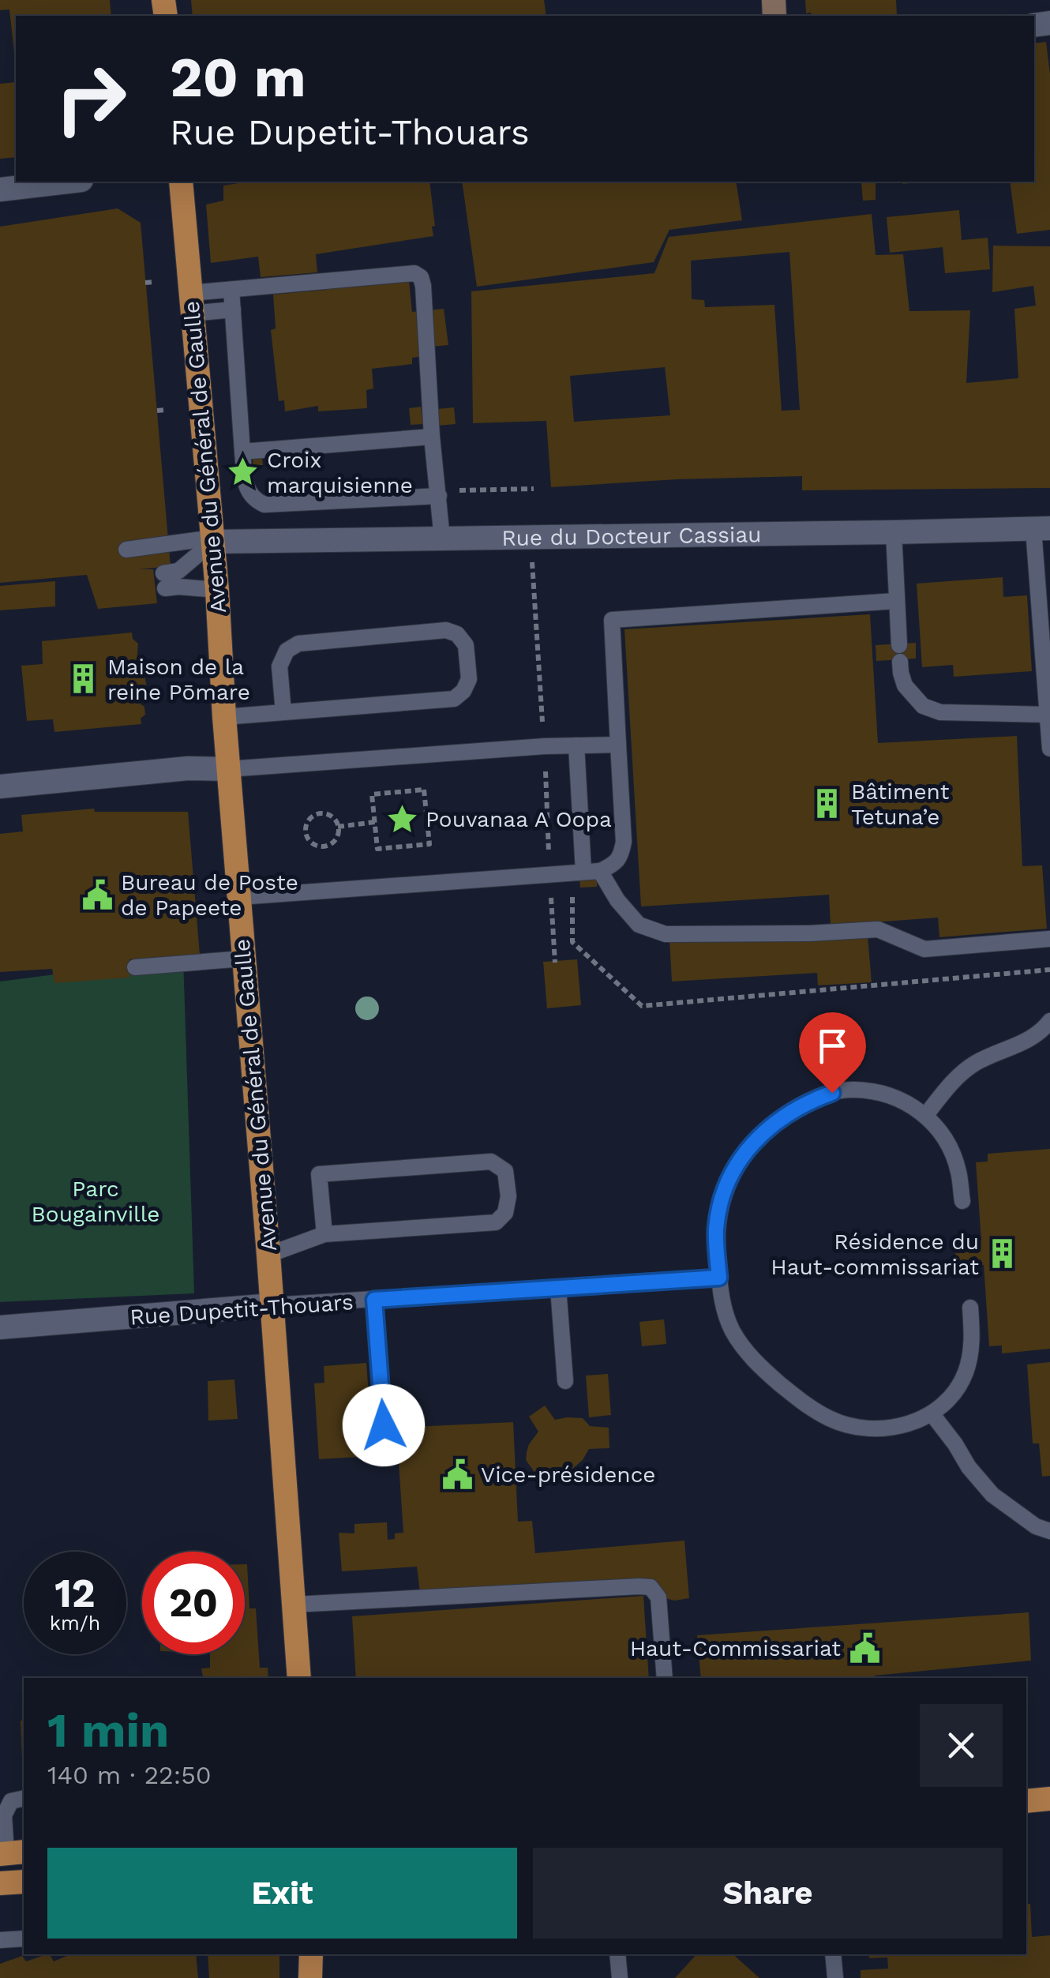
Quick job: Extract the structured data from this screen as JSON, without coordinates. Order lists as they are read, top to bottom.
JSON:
{
  "streets": {
    "main road": ["Avenue du Général de Gaulle"],
    "street": ["Rue du Docteur Cassiau", "Rue Dupetit-Thouars"]
  },
  "crossings": [
    ["Avenue du Général de Gaulle", "Rue du Docteur Cassiau"],
    ["Avenue du Général de Gaulle", "Rue Dupetit-Thouars"]
  ],
  "parks": ["Parc Bougainville"],
  "places": {
    "place": ["Croix marquisienne", "Pouvanaa A Oopa"],
    "building": ["Maison de la reine Pōmare", "Bâtiment Tetuna’e", "Résidence du Haut-commissariat"],
    "public building": ["Bureau de Poste de Papeete", "Vice-présidence", "Haut-Commissariat"]
  },
  "page": {
    "turn": ["20 m", "Rue Dupetit-Thouars"],
    "speed": "12 km/h",
    "limit": "20",
    "heading": ["1 min", "140 m · 22:50"],
    "buttons": ["Exit", "Share"]
  }
}
